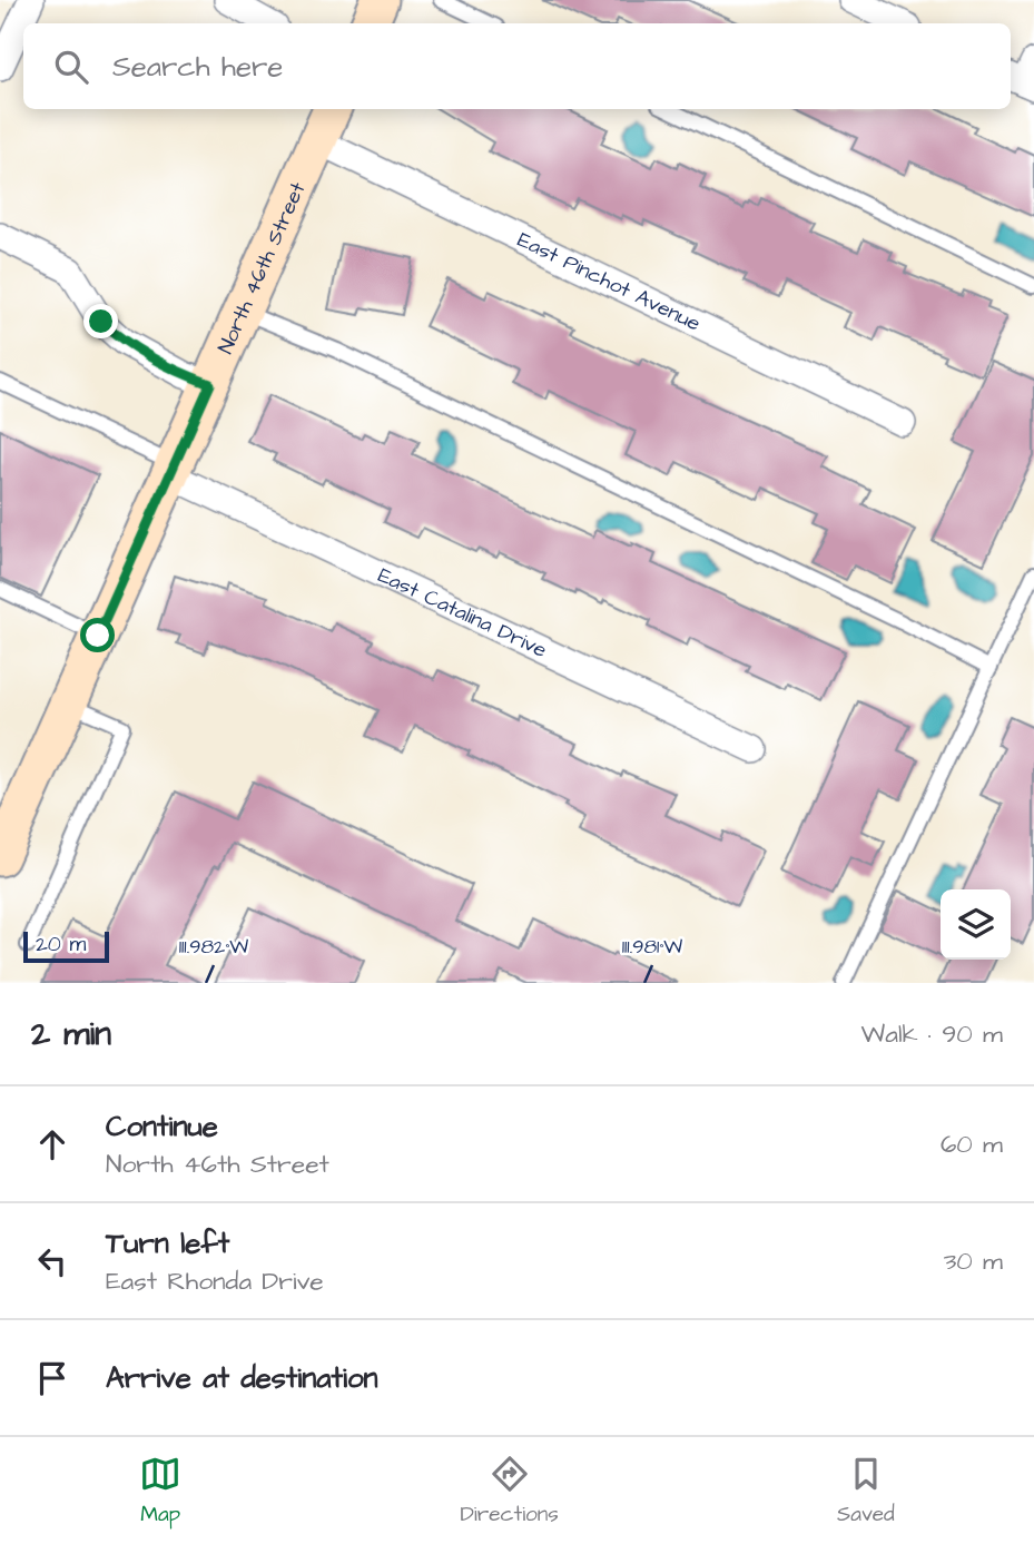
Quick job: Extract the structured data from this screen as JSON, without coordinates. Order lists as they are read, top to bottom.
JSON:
{
  "streets": {
    "street": ["North 46th Street", "East Pinchot Avenue", "East Catalina Drive"]
  },
  "crossings": [
    ["North 46th Street", "East Pinchot Avenue"],
    ["North 46th Street", "East Catalina Drive"]
  ],
  "scale_bar": "20 m",
  "page": {
    "search": "Search here",
    "scale": "20 m",
    "heading": ["2 min", "Walk · 90 m"],
    "list": [
      ["Continue", "North 46th Street", "60 m"],
      ["Turn left", "East Rhonda Drive", "30 m"],
      "Arrive at destination"
    ],
    "nav": ["Map", "Directions", "Saved"]
  },
  "coordinates": ["111.982°W", "111.981°W"]
}
